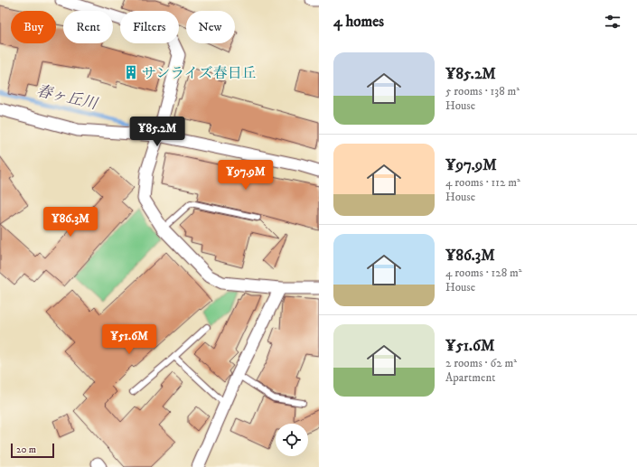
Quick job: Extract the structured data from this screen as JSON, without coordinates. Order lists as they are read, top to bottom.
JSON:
{
  "water": ["春ヶ丘川"],
  "places": {
    "building": ["サンライズ春日丘"]
  },
  "scale_bar": "20 m",
  "page": {
    "heading": "4 homes",
    "chip": [
      "Buy",
      "Rent",
      "Filters",
      "New"
    ],
    "list": [
      {
        "name": "¥85.2M",
        "note": "5 rooms · 138 m² · House"
      },
      {
        "name": "¥97.9M",
        "note": "4 rooms · 112 m² · House"
      },
      {
        "name": "¥86.3M",
        "note": "4 rooms · 128 m² · House"
      },
      {
        "name": "¥51.6M",
        "note": "2 rooms · 62 m² · Apartment"
      }
    ],
    "price": [
      "¥85.2M",
      "¥97.9M",
      "¥86.3M",
      "¥51.6M"
    ],
    "scale": "20 m"
  }
}
